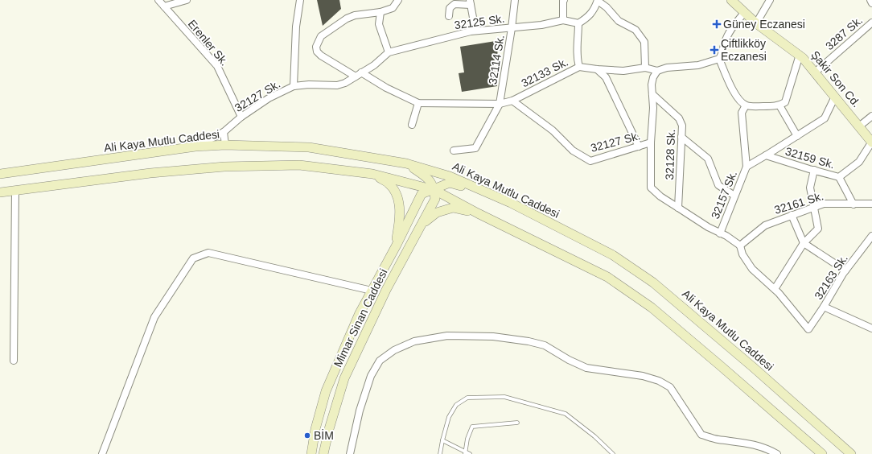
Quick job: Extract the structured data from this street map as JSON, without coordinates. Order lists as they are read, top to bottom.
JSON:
{
  "streets": {
    "main road": ["Şakir Son Cd.", "Ali Kaya Mutlu Caddesi", "Mimar Sinan Caddesi"],
    "street": [
      "32125 Sk.",
      "3287 Sk.",
      "Erenler Sk.",
      "32114 Sk.",
      "32133 Sk.",
      "32127 Sk.",
      "32128 Sk.",
      "32159 Sk.",
      "32157 Sk.",
      "32161 Sk.",
      "32163 Sk."
    ]
  },
  "crossings": [
    ["32125 Sk.", "32114 Sk."],
    ["32125 Sk.", "32127 Sk."],
    ["3287 Sk.", "Şakir Son Cd."],
    ["Erenler Sk.", "32127 Sk."],
    ["32114 Sk.", "32133 Sk."],
    ["32133 Sk.", "32127 Sk."],
    ["Şakir Son Cd.", "32159 Sk."],
    ["Şakir Son Cd.", "32157 Sk."],
    ["32127 Sk.", "Ali Kaya Mutlu Caddesi"],
    ["32127 Sk.", "32128 Sk."],
    ["32127 Sk.", "32157 Sk."],
    ["32127 Sk.", "32161 Sk."],
    ["Ali Kaya Mutlu Caddesi", "Mimar Sinan Caddesi"],
    ["32159 Sk.", "32157 Sk."]
  ],
  "places": {
    "health": ["Güney Eczanesi", "Çiftlikköy Eczanesi"],
    "other": ["BİM"]
  }
}
